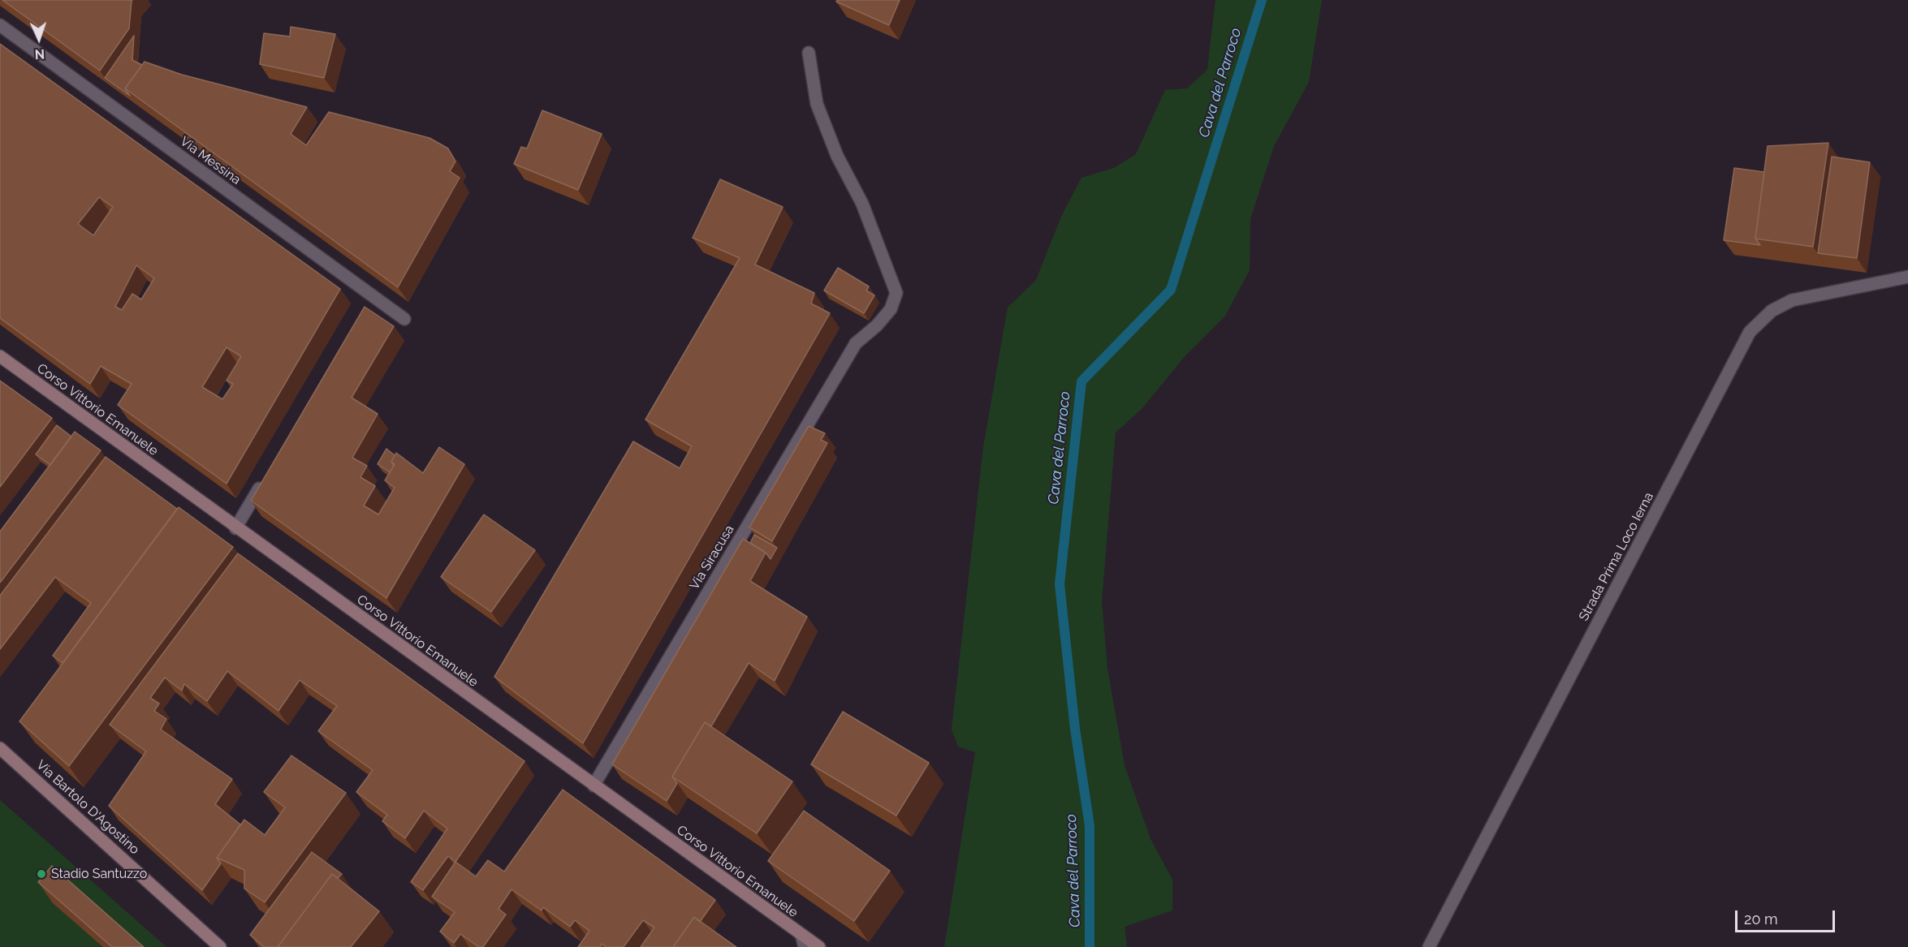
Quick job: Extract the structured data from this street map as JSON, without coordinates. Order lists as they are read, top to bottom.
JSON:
{
  "streets": {
    "main road": ["Corso Vittorio Emanuele", "Via Bartolo D'Agostino"],
    "street": ["Via Messina", "Strada Prima Loco Ierna", "Via Siracusa"]
  },
  "crossings": [
    ["Corso Vittorio Emanuele", "Via Siracusa"]
  ],
  "water": ["Cava del Parroco"],
  "places": ["Stadio Santuzzo"],
  "scale_bar": "20 m",
  "north": "bottom"
}
